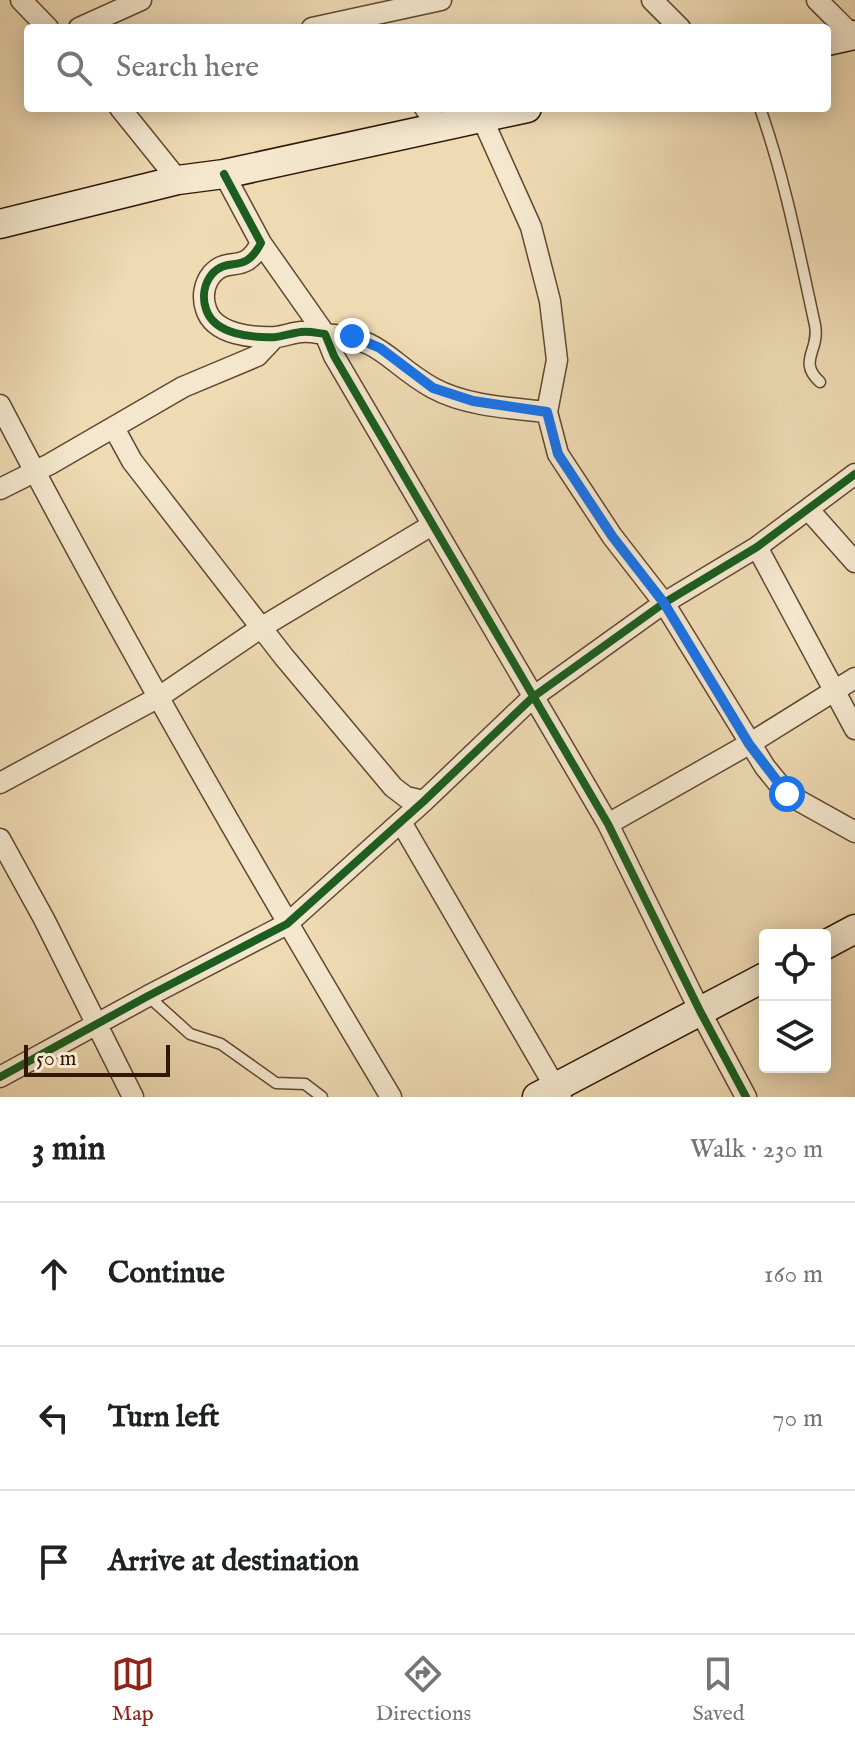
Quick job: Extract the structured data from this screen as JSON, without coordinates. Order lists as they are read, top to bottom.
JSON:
{
  "scale_bar": "50 m",
  "page": {
    "search": "Search here",
    "scale": "50 m",
    "heading": ["3 min", "Walk · 230 m"],
    "list": [
      ["Continue", "160 m"],
      ["Turn left", "70 m"],
      "Arrive at destination"
    ],
    "nav": ["Map", "Directions", "Saved"]
  }
}
